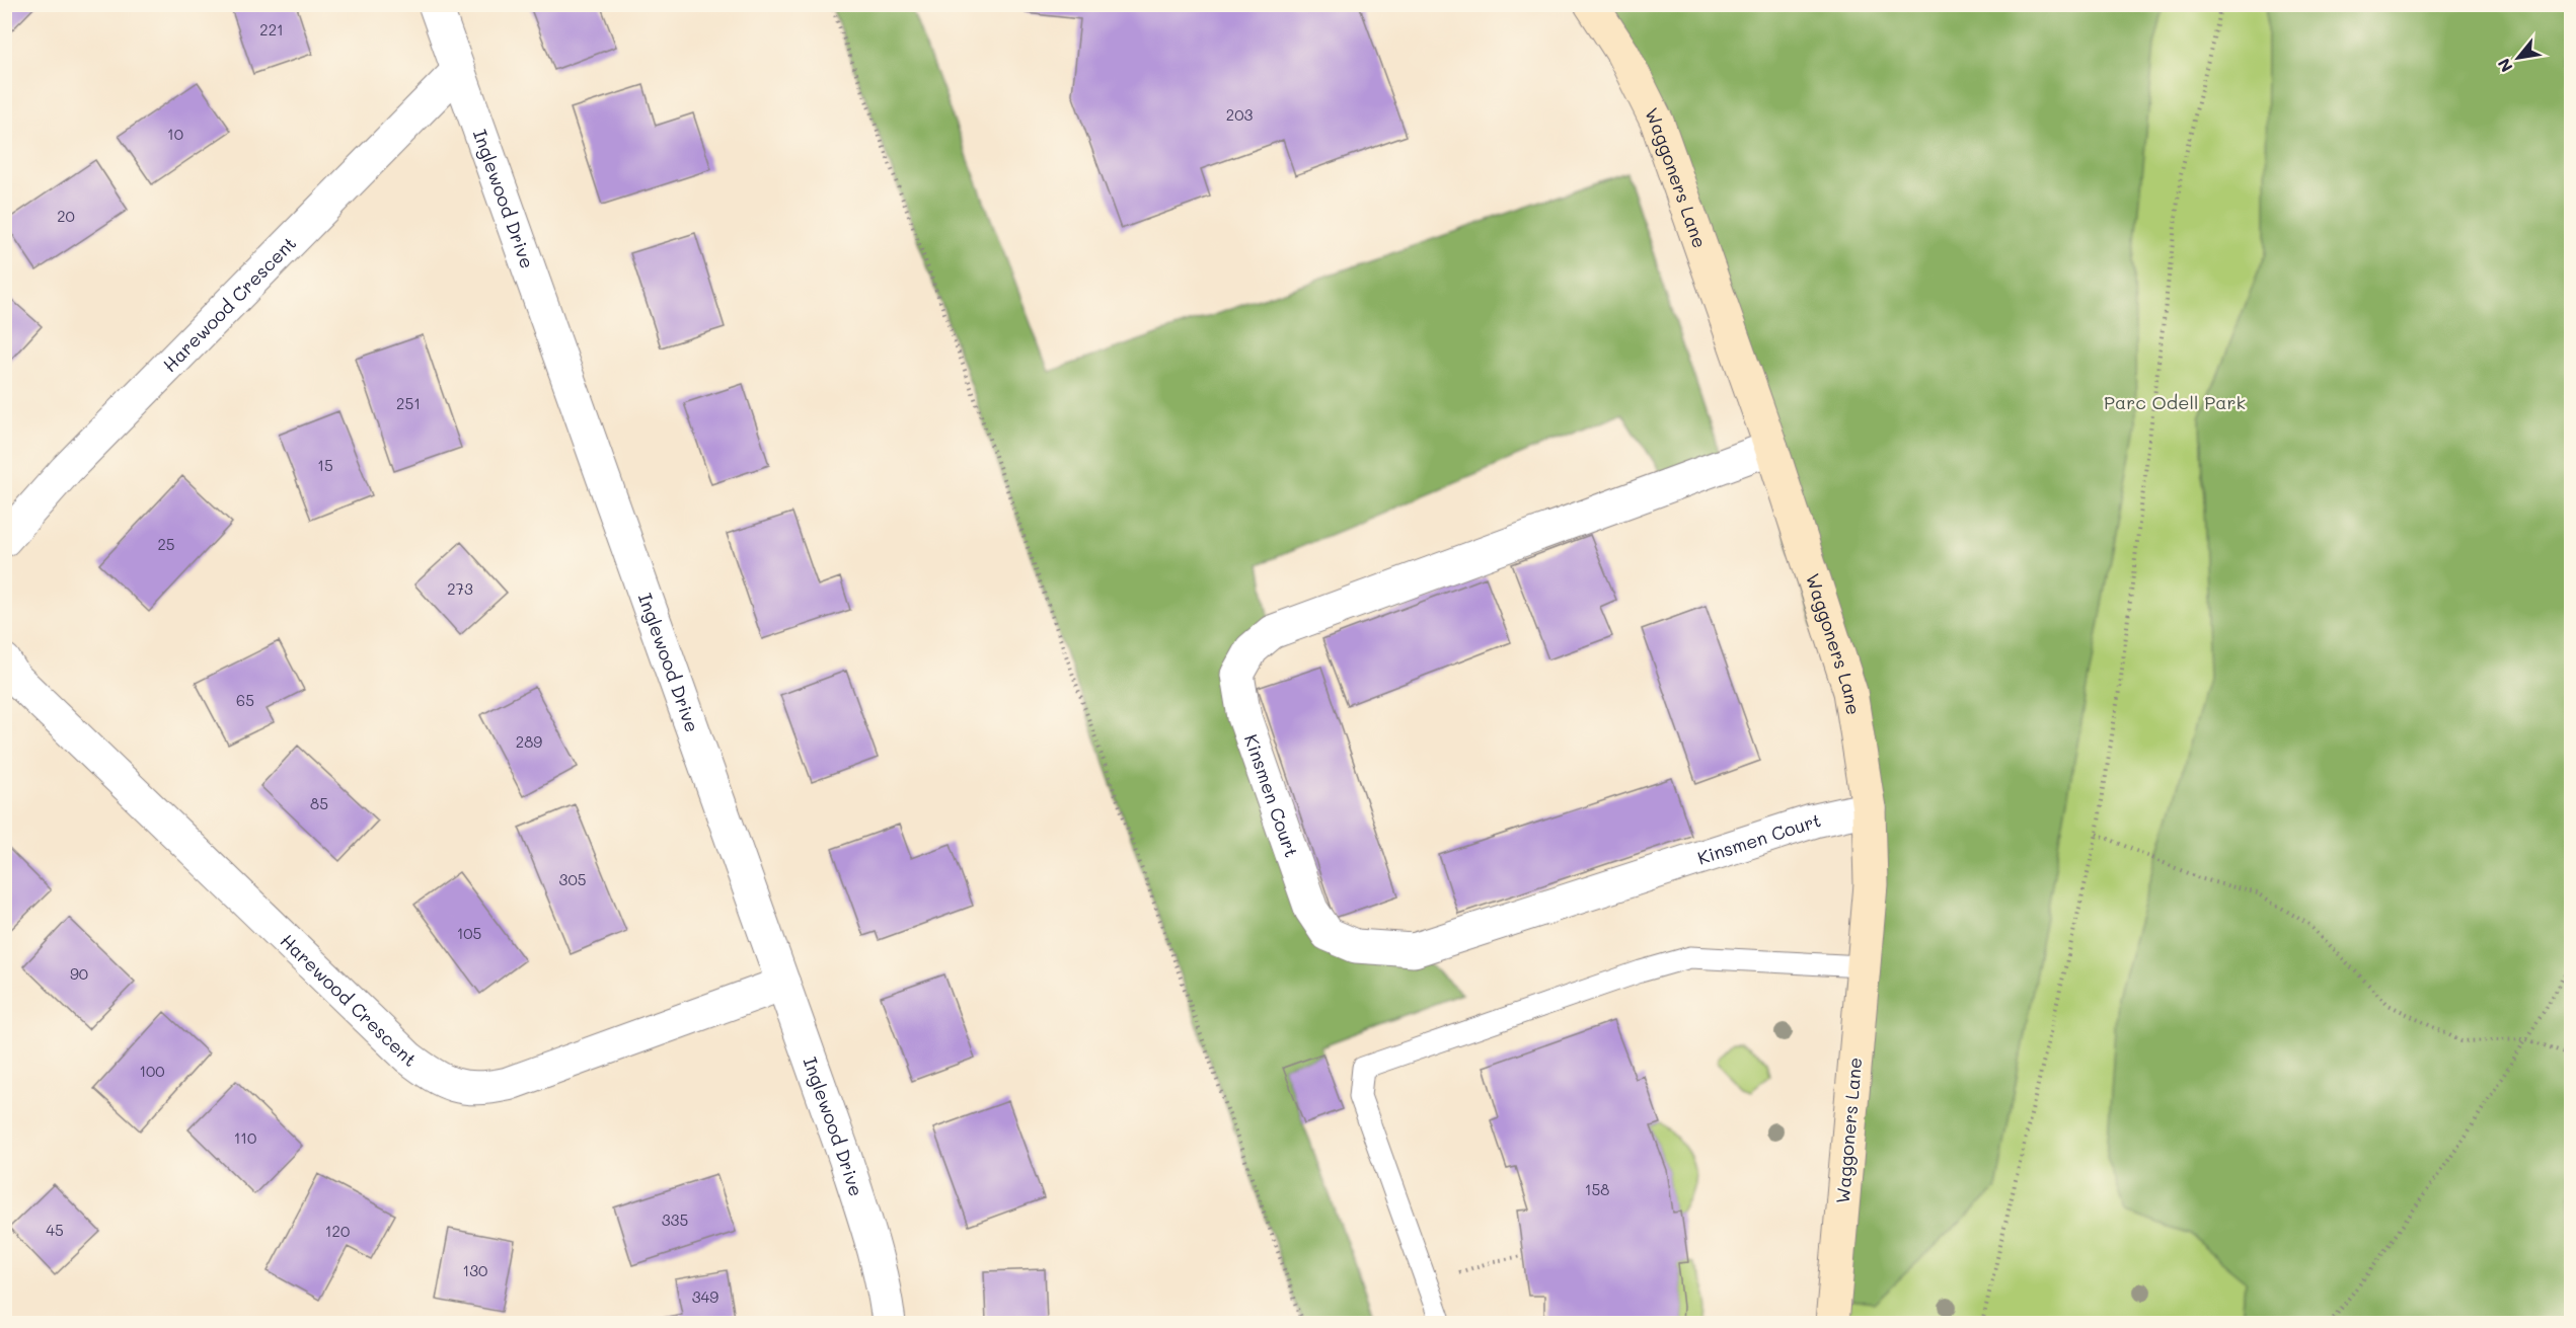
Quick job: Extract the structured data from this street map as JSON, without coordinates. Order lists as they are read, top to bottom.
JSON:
{
  "streets": {
    "street": [
      "Waggoners Lane",
      "Inglewood Drive",
      "Harewood Crescent",
      "Kinsmen Court"
    ]
  },
  "crossings": [
    ["Waggoners Lane", "Kinsmen Court"],
    ["Inglewood Drive", "Harewood Crescent"]
  ],
  "parks": ["Parc Odell Park"],
  "house_numbers": [
    "221",
    "203",
    "10",
    "20",
    "251",
    "15",
    "25",
    "273",
    "65",
    "289",
    "85",
    "305",
    "105",
    "90",
    "100",
    "110",
    "158",
    "335",
    "45",
    "120",
    "130",
    "349"
  ],
  "north": "bottom left"
}
